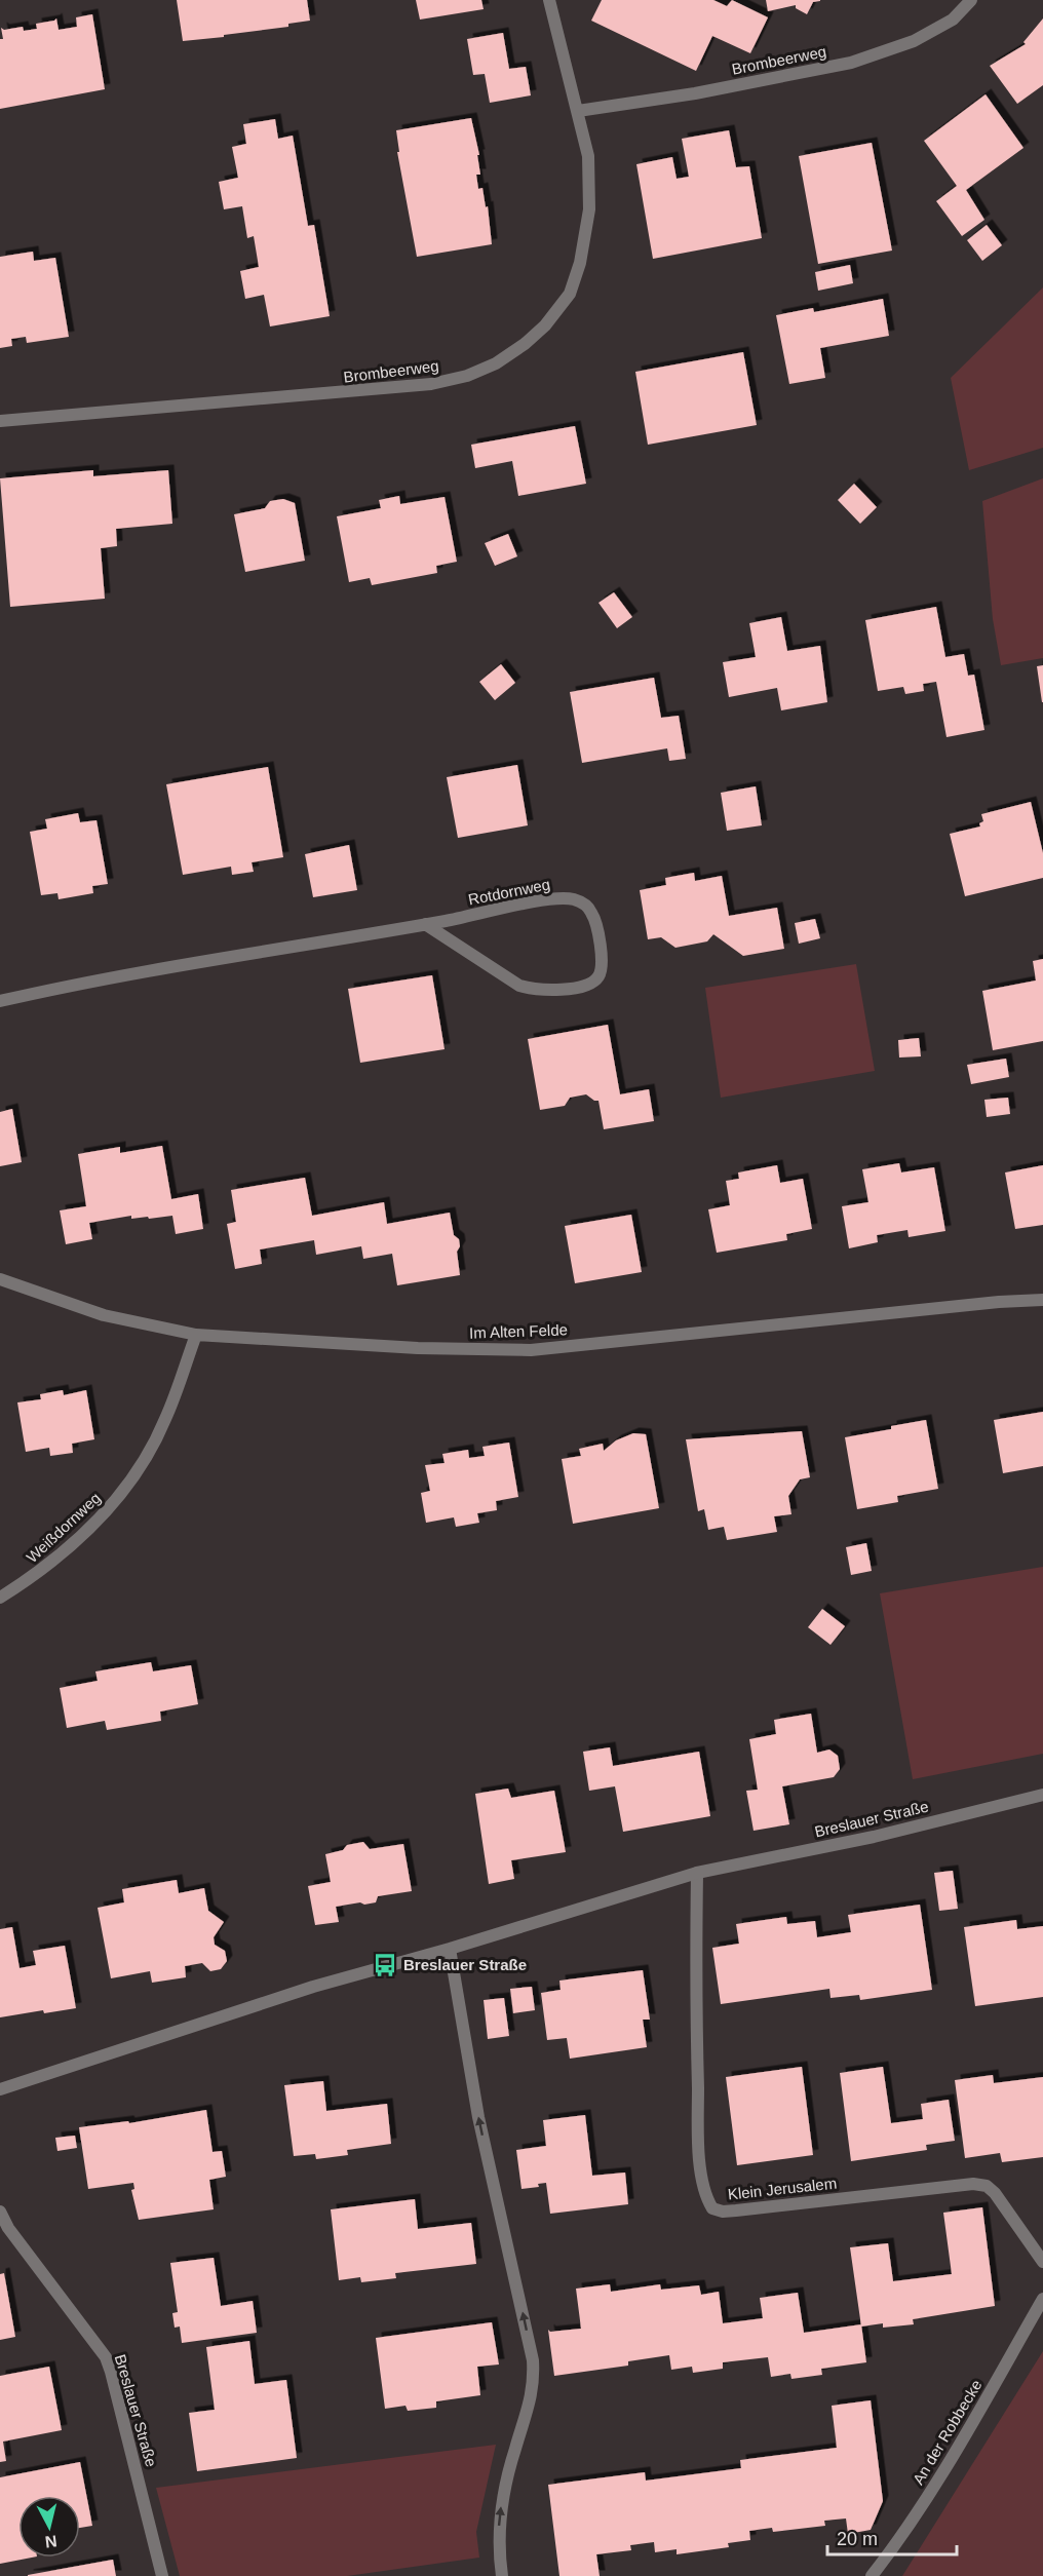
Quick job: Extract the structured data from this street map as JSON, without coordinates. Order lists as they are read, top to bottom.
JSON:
{
  "streets": {
    "street": [
      "Brombeerweg",
      "Rotdornweg",
      "Im Alten Felde",
      "Weißdornweg",
      "Breslauer Straße",
      "Klein Jerusalem",
      "An der Robbecke"
    ]
  },
  "crossings": [
    ["Im Alten Felde", "Weißdornweg"],
    ["Breslauer Straße", "Klein Jerusalem"]
  ],
  "places": {
    "bus stop": ["Breslauer Straße"]
  },
  "scale_bar": "20 m",
  "north": "bottom"
}
